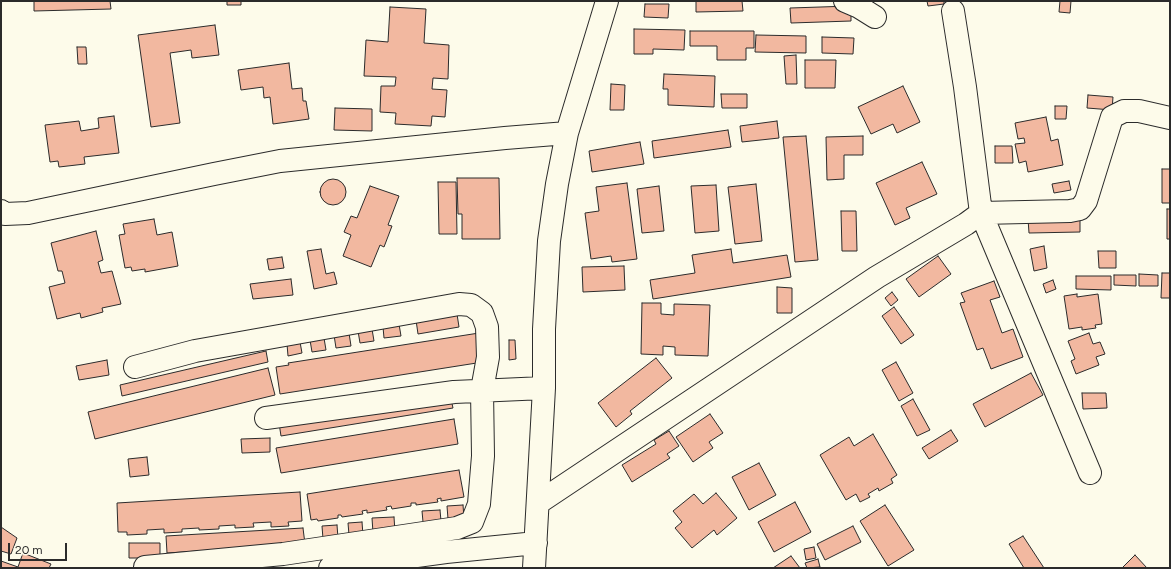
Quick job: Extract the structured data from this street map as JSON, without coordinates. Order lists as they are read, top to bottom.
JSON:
{
  "scale_bar": "20 m"
}
